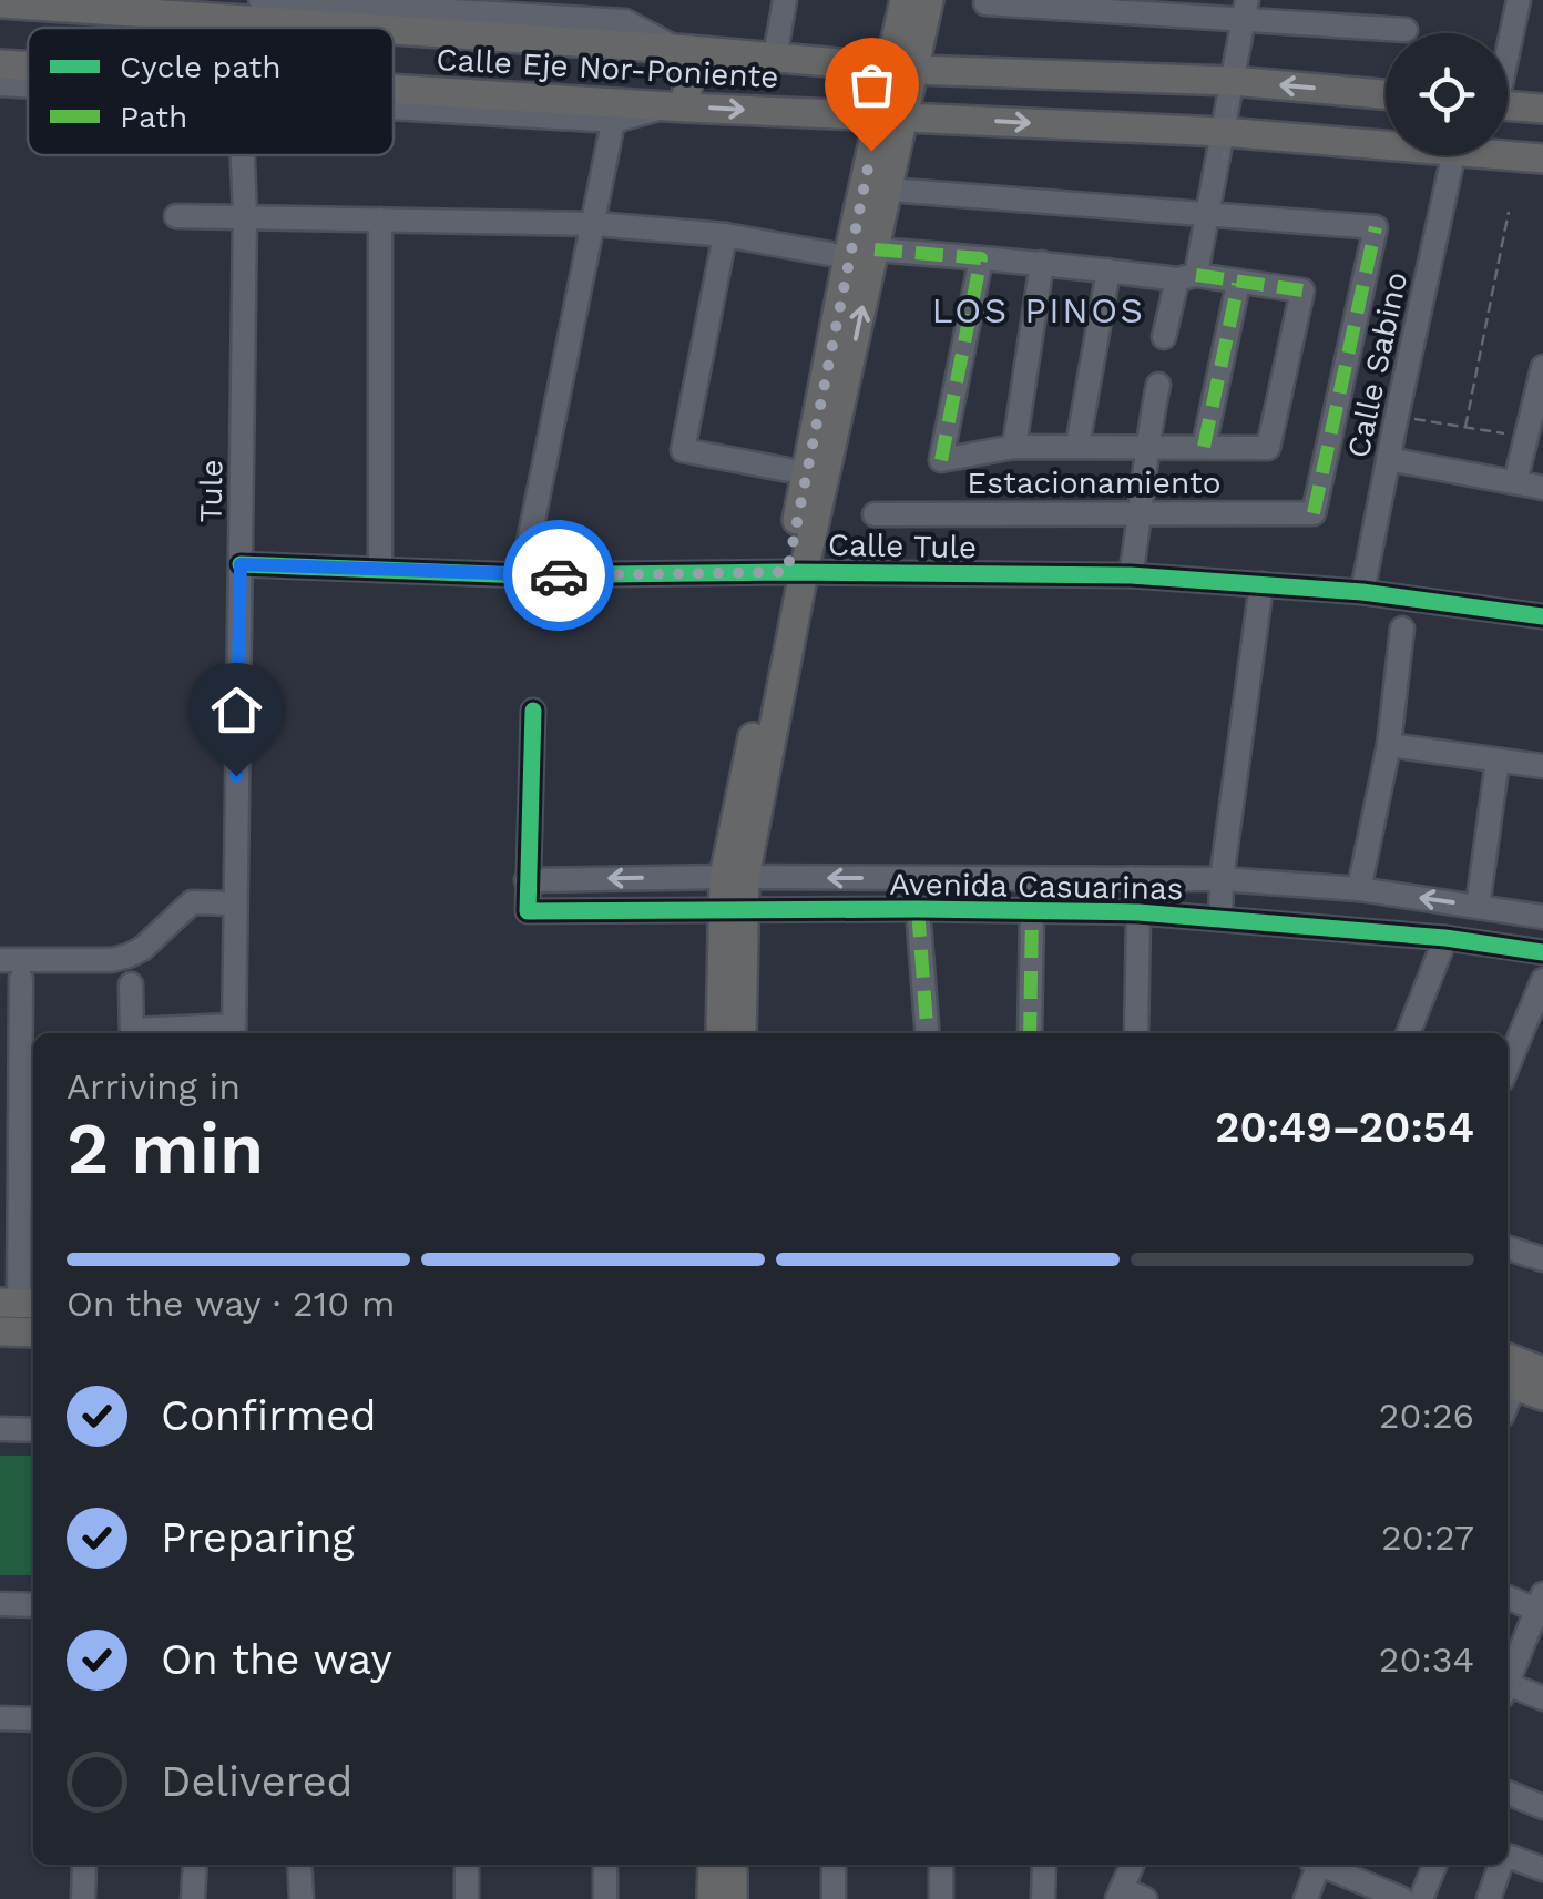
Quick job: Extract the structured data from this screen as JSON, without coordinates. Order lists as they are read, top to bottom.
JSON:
{
  "streets": {
    "main road": ["Calle Eje Nor-Poniente"],
    "street": [
      "Calle Sabino",
      "Estacionamiento",
      "Tule",
      "Calle Tule",
      "Avenida Casuarinas"
    ]
  },
  "crossings": [
    ["Calle Sabino", "Calle Tule"],
    ["Tule", "Calle Tule"]
  ],
  "districts": ["LOS PINOS"],
  "legend": ["Cycle path", "Path"],
  "page": {
    "heading": ["2 min", "Arriving in", "20:49–20:54"],
    "bar": "On the way · 210 m",
    "list": [
      ["Confirmed", "20:26"],
      ["Preparing", "20:27"],
      ["On the way", "20:34"],
      "Delivered"
    ]
  }
}
